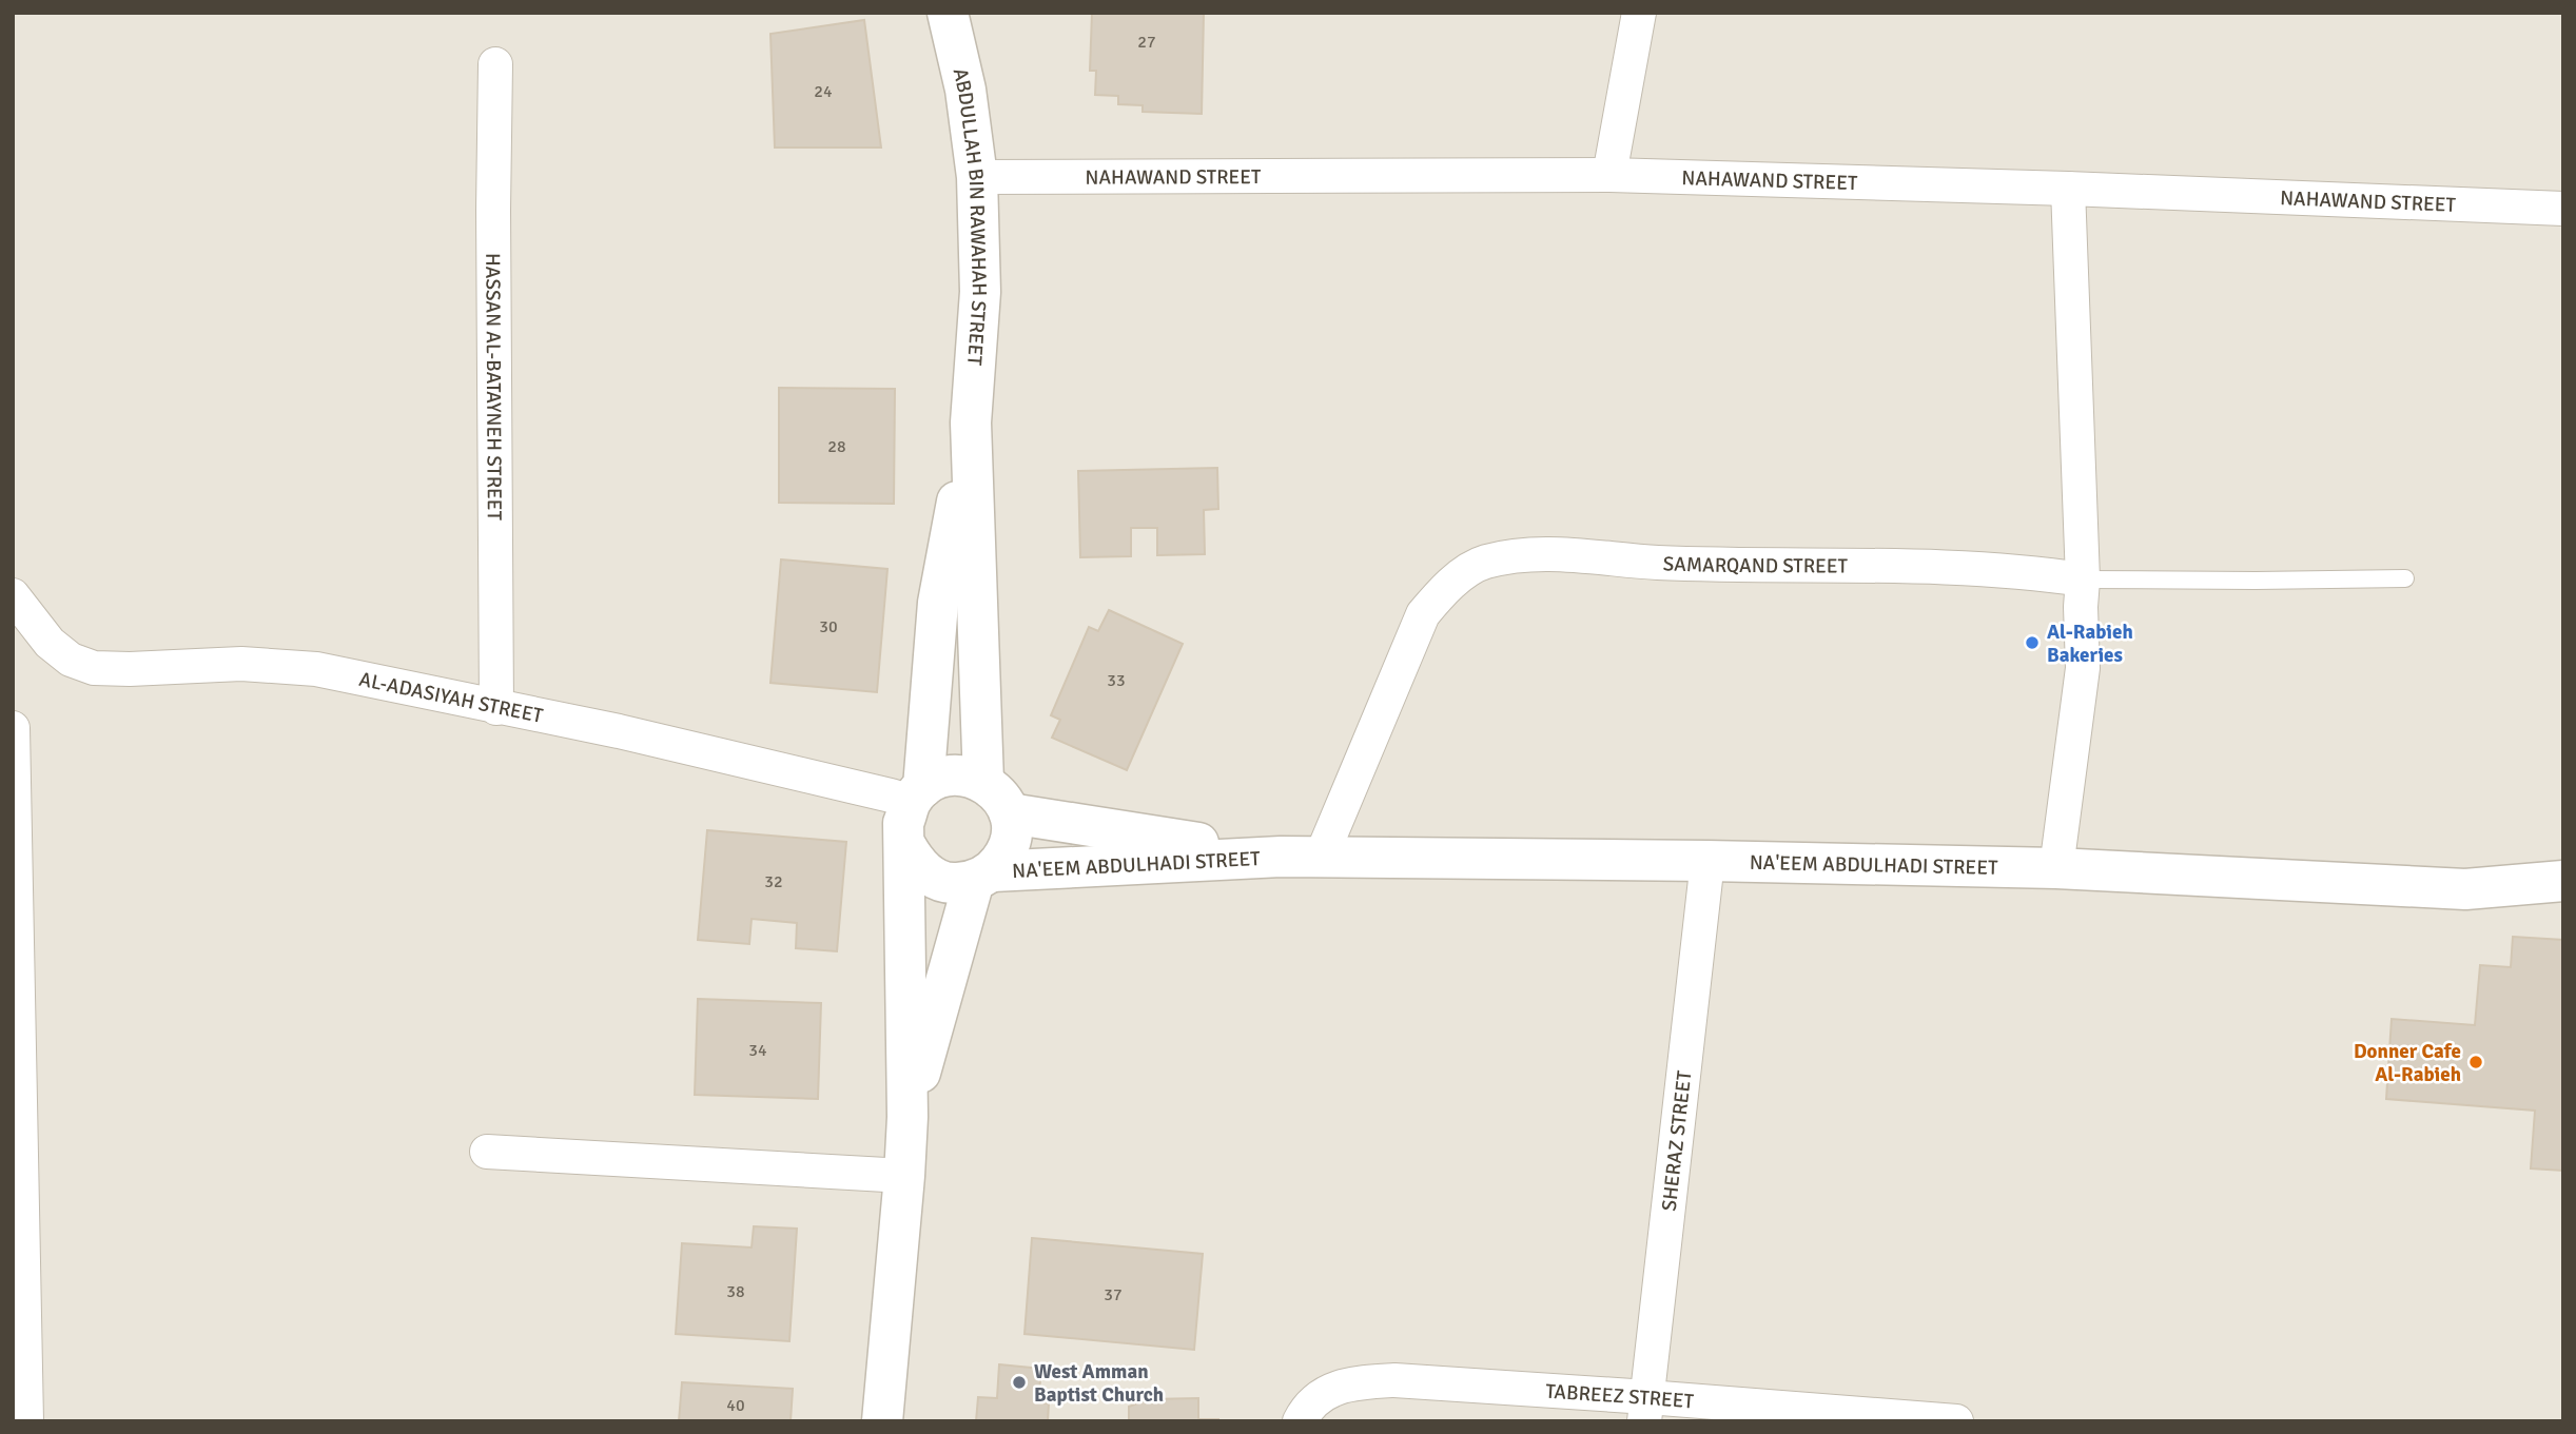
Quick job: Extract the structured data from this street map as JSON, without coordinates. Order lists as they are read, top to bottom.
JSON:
{
  "streets": {
    "street": [
      "NAHAWAND STREET",
      "ABDULLAH BIN RAWAHAH STREET",
      "HASSAN AL-BATAYNEH STREET",
      "SAMARQAND STREET",
      "AL-ADASIYAH STREET",
      "NA'EEM ABDULHADI STREET",
      "SHERAZ STREET",
      "TABREEZ STREET"
    ]
  },
  "crossings": [
    ["NAHAWAND STREET", "ABDULLAH BIN RAWAHAH STREET"],
    ["ABDULLAH BIN RAWAHAH STREET", "AL-ADASIYAH STREET"],
    ["ABDULLAH BIN RAWAHAH STREET", "NA'EEM ABDULHADI STREET"],
    ["HASSAN AL-BATAYNEH STREET", "AL-ADASIYAH STREET"],
    ["SAMARQAND STREET", "NA'EEM ABDULHADI STREET"],
    ["AL-ADASIYAH STREET", "NA'EEM ABDULHADI STREET"],
    ["NA'EEM ABDULHADI STREET", "SHERAZ STREET"],
    ["SHERAZ STREET", "TABREEZ STREET"]
  ],
  "places": ["Al-Rabieh Bakeries", "Donner Cafe Al-Rabieh", "West Amman Baptist Church"],
  "house_numbers": [
    "27",
    "24",
    "28",
    "30",
    "33",
    "32",
    "34",
    "38",
    "37",
    "40"
  ]
}
